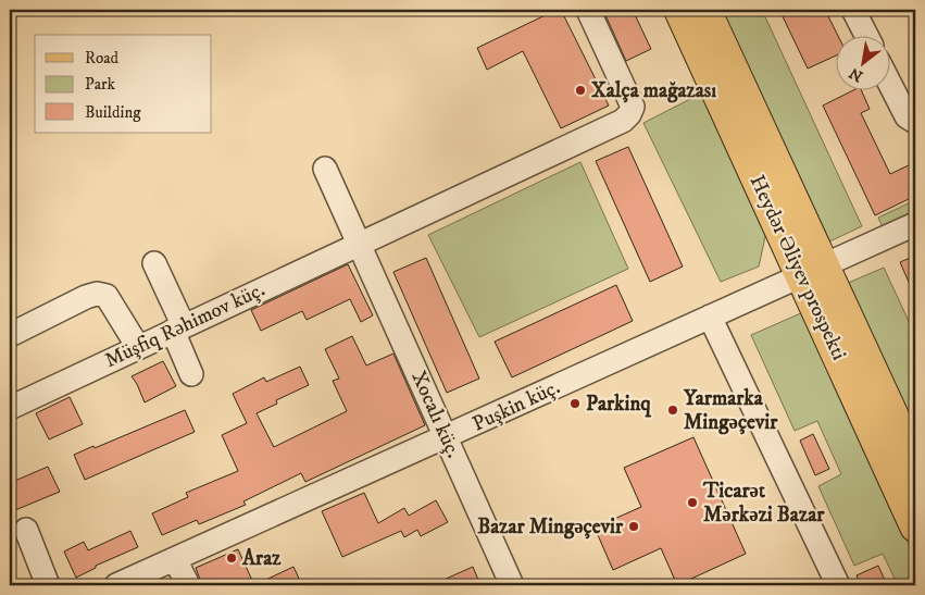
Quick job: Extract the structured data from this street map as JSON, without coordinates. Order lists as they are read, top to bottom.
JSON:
{
  "streets": {
    "main road": ["Heydər Əliyev prospekti"],
    "street": ["Müşfiq Rəhimov küç.", "Puşkin küç.", "Xocalı küç."]
  },
  "crossings": [
    ["Heydər Əliyev prospekti", "Puşkin küç."],
    ["Müşfiq Rəhimov küç.", "Xocalı küç."],
    ["Puşkin küç.", "Xocalı küç."]
  ],
  "places": [
    "Xalça mağazası",
    "Parkinq",
    "Yarmarka Mingəçevir",
    "Ticarət Mərkəzi Bazar",
    "Bazar Mingəçevir",
    "Araz"
  ],
  "legend": ["Road", "Park", "Building"],
  "north": "bottom left"
}
